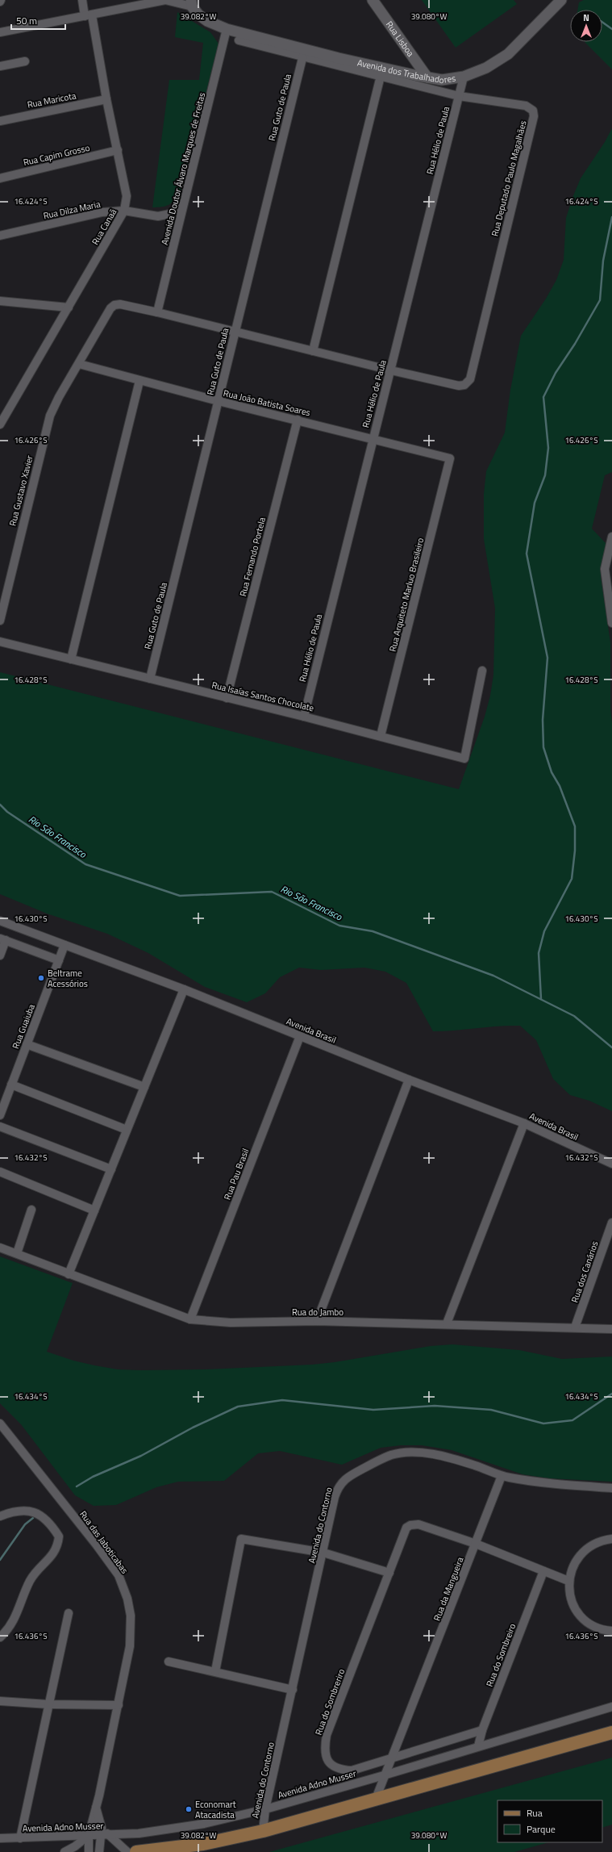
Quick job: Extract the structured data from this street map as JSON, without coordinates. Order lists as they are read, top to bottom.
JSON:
{
  "streets": {
    "street": [
      "Rua Lisboa",
      "Avenida dos Trabalhadores",
      "Rua Maricota",
      "Rua Guto de Paula",
      "Rua Hélio de Paula",
      "Rua Capim Grosso",
      "Avenida Doutor Álvaro Marques de Freitas",
      "Rua Deputado Paulo Magalhães",
      "Rua Dilza Maria",
      "Rua Canaã",
      "Rua João Batista Soares",
      "Rua Gustavo Xavier",
      "Rua Fernando Portela",
      "Rua Arquiteto Marluo Brasileiro",
      "Rua Isaías Santos Chocolate",
      "Rua Guaiuba",
      "Avenida Brasil",
      "Rua Pau Brasil",
      "Rua dos Canários",
      "Rua do Jambo",
      "Avenida do Contorno",
      "Rua das Jaboticabas",
      "Rua da Mangueira",
      "Rua do Sombreiro",
      "Rua do Sombreriro",
      "Avenida Adno Musser"
    ]
  },
  "crossings": [
    ["Rua Lisboa", "Avenida dos Trabalhadores"],
    ["Avenida dos Trabalhadores", "Rua Guto de Paula"],
    ["Avenida dos Trabalhadores", "Rua Hélio de Paula"],
    ["Avenida dos Trabalhadores", "Avenida Doutor Álvaro Marques de Freitas"],
    ["Avenida dos Trabalhadores", "Rua Deputado Paulo Magalhães"],
    ["Rua Maricota", "Rua Canaã"],
    ["Rua Guto de Paula", "Rua João Batista Soares"],
    ["Rua Guto de Paula", "Rua Isaías Santos Chocolate"],
    ["Rua Hélio de Paula", "Rua Deputado Paulo Magalhães"],
    ["Rua Hélio de Paula", "Rua João Batista Soares"],
    ["Rua Hélio de Paula", "Rua Isaías Santos Chocolate"],
    ["Rua Capim Grosso", "Rua Canaã"],
    ["Avenida Doutor Álvaro Marques de Freitas", "Rua Dilza Maria"],
    ["Avenida Doutor Álvaro Marques de Freitas", "Rua Gustavo Xavier"],
    ["Rua Dilza Maria", "Rua Canaã"],
    ["Rua João Batista Soares", "Rua Gustavo Xavier"],
    ["Rua João Batista Soares", "Rua Fernando Portela"],
    ["Rua João Batista Soares", "Rua Arquiteto Marluo Brasileiro"],
    ["Rua Fernando Portela", "Rua Isaías Santos Chocolate"],
    ["Rua Arquiteto Marluo Brasileiro", "Rua Isaías Santos Chocolate"],
    ["Rua Guaiuba", "Avenida Brasil"],
    ["Avenida Brasil", "Rua Pau Brasil"],
    ["Rua Pau Brasil", "Rua do Jambo"],
    ["Rua dos Canários", "Rua do Jambo"],
    ["Avenida do Contorno", "Rua da Mangueira"],
    ["Avenida do Contorno", "Avenida Adno Musser"],
    ["Rua das Jaboticabas", "Avenida Adno Musser"],
    ["Rua da Mangueira", "Rua do Sombreriro"],
    ["Rua da Mangueira", "Avenida Adno Musser"],
    ["Rua do Sombreiro", "Rua do Sombreriro"],
    ["Rua do Sombreiro", "Avenida Adno Musser"]
  ],
  "water": ["Rio São Francisco"],
  "places": ["Beltrame Acessórios", "Economart Atacadista"],
  "legend": ["Rua", "Parque"],
  "scale_bar": "50 m",
  "north": "top",
  "coordinates": [
    "39.082°W",
    "39.080°W",
    "16.424°S",
    "16.426°S",
    "16.428°S",
    "16.430°S",
    "16.432°S",
    "16.434°S",
    "16.436°S"
  ]
}
